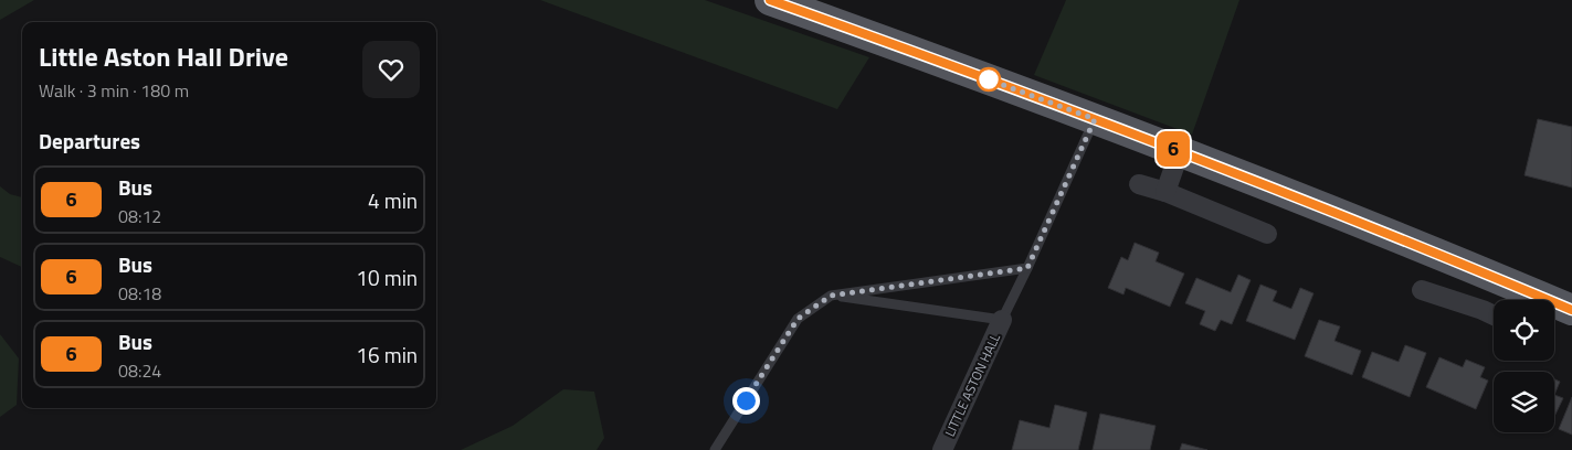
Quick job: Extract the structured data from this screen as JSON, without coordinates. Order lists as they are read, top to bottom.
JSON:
{
  "streets": {
    "street": ["LITTLE ASTON HALL"]
  },
  "lines": ["bus line 6"],
  "page": {
    "on_map": "6",
    "heading": [
      ["Little Aston Hall Drive", "Walk · 3 min · 180 m"],
      "Departures"
    ],
    "list": [
      {
        "mark": "6",
        "name": "Bus",
        "note": "08:12",
        "value": "4 min"
      },
      {
        "mark": "6",
        "name": "Bus",
        "note": "08:18",
        "value": "10 min"
      },
      {
        "mark": "6",
        "name": "Bus",
        "note": "08:24",
        "value": "16 min"
      }
    ]
  }
}
